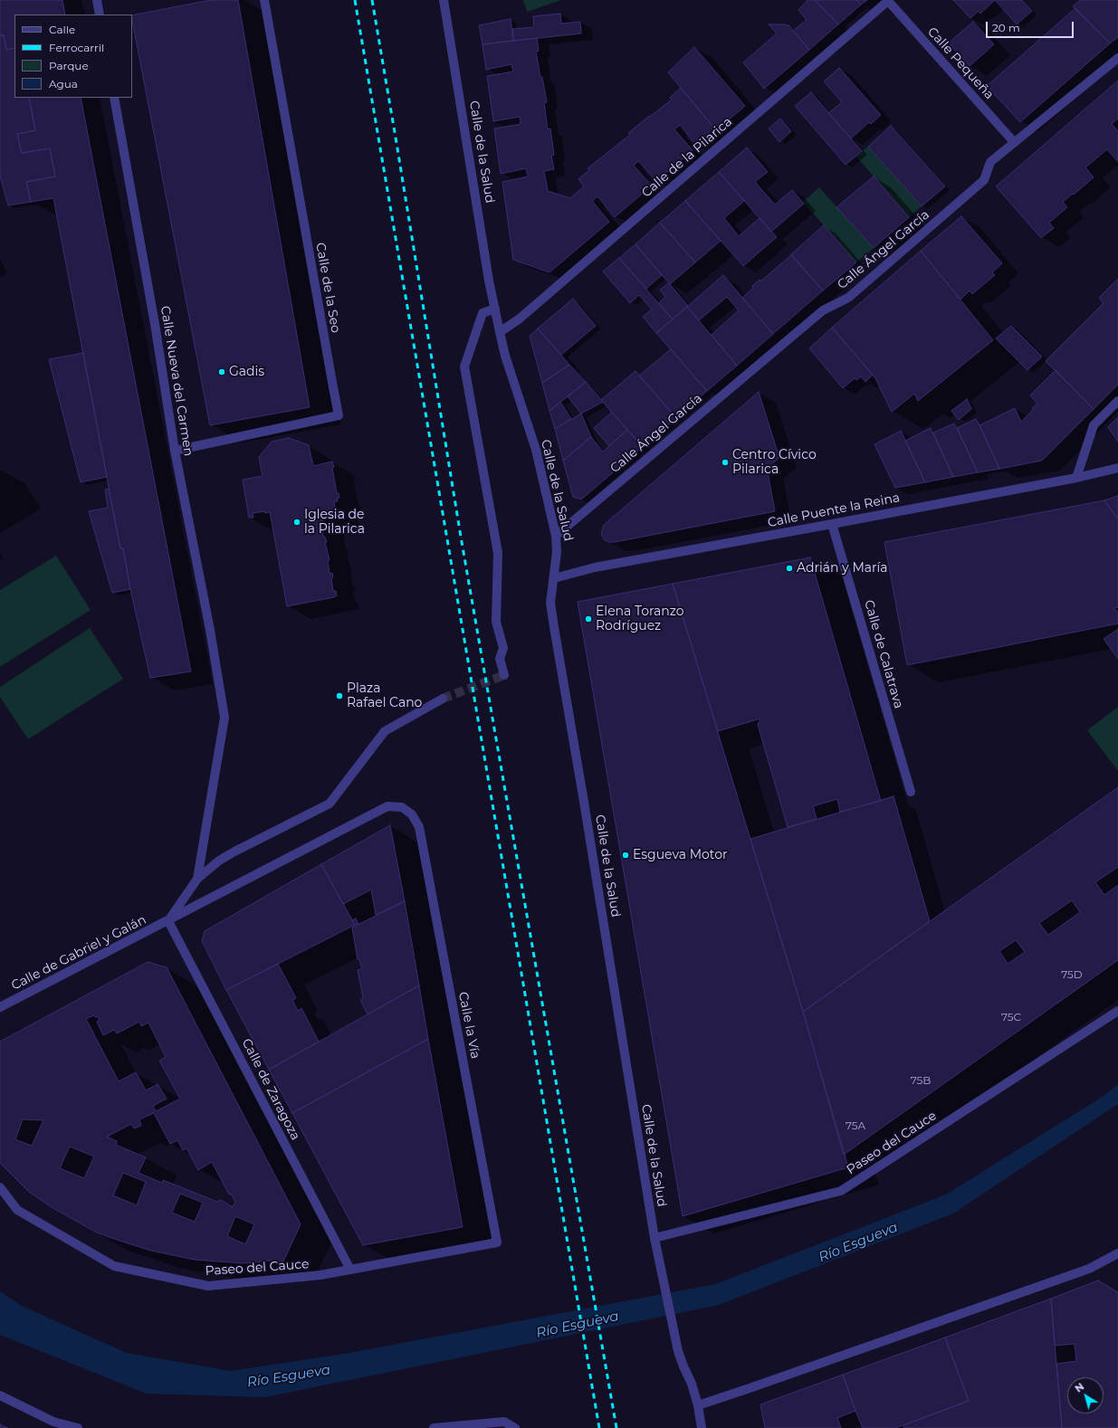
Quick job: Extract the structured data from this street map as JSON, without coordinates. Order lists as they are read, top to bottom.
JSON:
{
  "streets": {
    "street": [
      "Calle Pequeña",
      "Calle de la Salud",
      "Calle de la Pilarica",
      "Calle Ángel García",
      "Calle de la Seo",
      "Calle Nueva del Carmen",
      "Calle Puente la Reina",
      "Calle de Calatrava",
      "Calle de Gabriel y Galán",
      "Calle la Vía",
      "Calle de Zaragoza",
      "Paseo del Cauce"
    ]
  },
  "crossings": [
    ["Calle Pequeña", "Calle de la Pilarica"],
    ["Calle Pequeña", "Calle Ángel García"],
    ["Calle de la Salud", "Calle de la Pilarica"],
    ["Calle de la Salud", "Calle Ángel García"],
    ["Calle de la Salud", "Calle Puente la Reina"],
    ["Calle de la Salud", "Paseo del Cauce"],
    ["Calle de la Seo", "Calle Nueva del Carmen"],
    ["Calle Puente la Reina", "Calle de Calatrava"],
    ["Calle de Gabriel y Galán", "Calle la Vía"],
    ["Calle de Gabriel y Galán", "Calle de Zaragoza"],
    ["Calle la Vía", "Calle de Zaragoza"],
    ["Calle la Vía", "Paseo del Cauce"],
    ["Calle de Zaragoza", "Paseo del Cauce"]
  ],
  "water": ["Río Esgueva"],
  "places": [
    "Gadis",
    "Centro Cívico Pilarica",
    "Iglesia de la Pilarica",
    "Adrián y María",
    "Elena Toranzo Rodríguez",
    "Plaza Rafael Cano",
    "Esgueva Motor"
  ],
  "house_numbers": [
    "75D",
    "75C",
    "75B",
    "75A"
  ],
  "legend": [
    "Calle",
    "Ferrocarril",
    "Parque",
    "Agua"
  ],
  "scale_bar": "20 m",
  "north": "top left"
}
